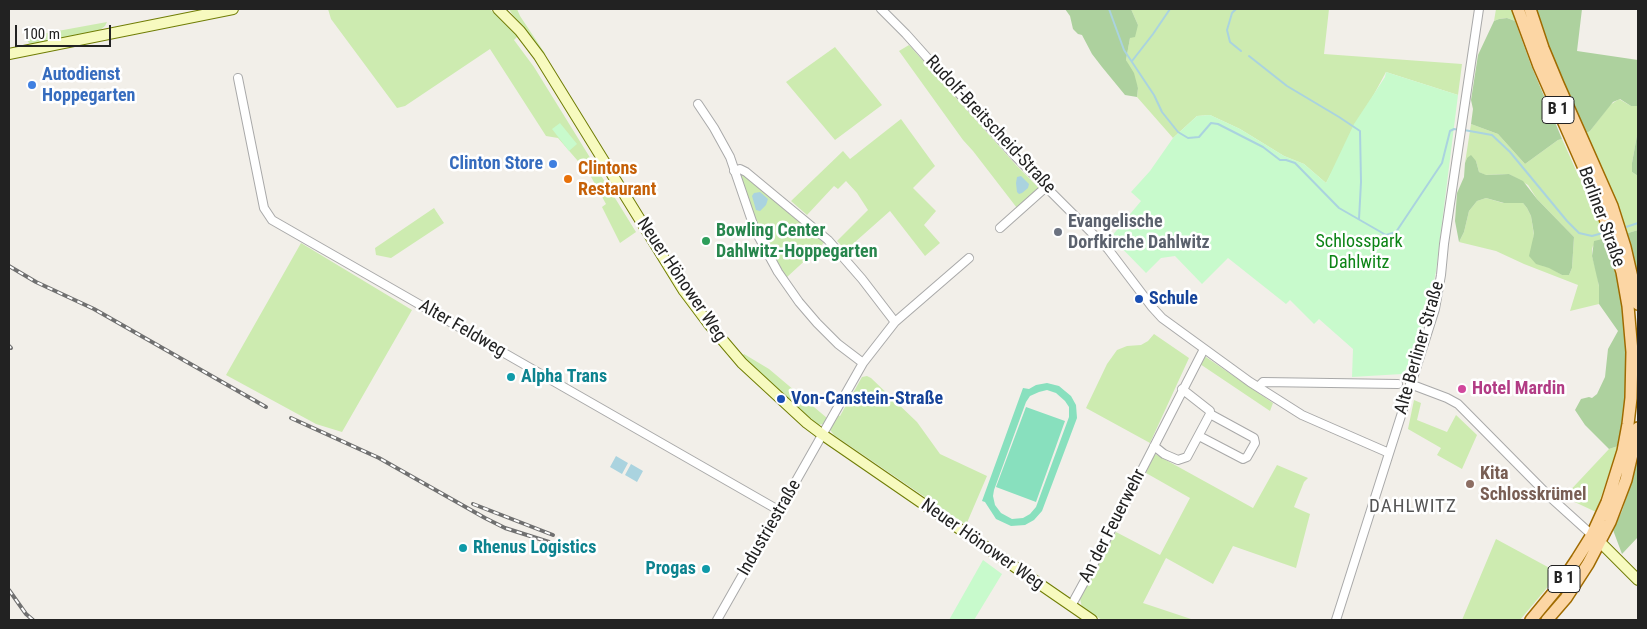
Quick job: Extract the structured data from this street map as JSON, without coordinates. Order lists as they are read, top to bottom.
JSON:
{
  "streets": {
    "main road": ["B 1", "Berliner Straße", "Neuer Hönower Weg"],
    "street": [
      "Rudolf-Breitscheid-Straße",
      "Alter Feldweg",
      "Alte Berliner Straße",
      "An der Feuerwehr",
      "Industriestraße"
    ]
  },
  "crossings": [
    ["Rudolf-Breitscheid-Straße", "Alte Berliner Straße"],
    ["Rudolf-Breitscheid-Straße", "An der Feuerwehr"],
    ["Neuer Hönower Weg", "An der Feuerwehr"],
    ["Neuer Hönower Weg", "Industriestraße"],
    ["Alter Feldweg", "Industriestraße"]
  ],
  "districts": ["DAHLWITZ"],
  "parks": ["Schlosspark Dahlwitz"],
  "places": [
    "Autodienst Hoppegarten",
    "Clinton Store",
    "Clintons Restaurant",
    "Evangelische Dorfkirche Dahlwitz",
    "Bowling Center Dahlwitz-Hoppegarten",
    "Schule",
    "Alpha Trans",
    "Hotel Mardin",
    "Von-Canstein-Straße",
    "Kita Schlosskrümel",
    "Rhenus Logistics",
    "Progas"
  ],
  "scale_bar": "100 m"
}
